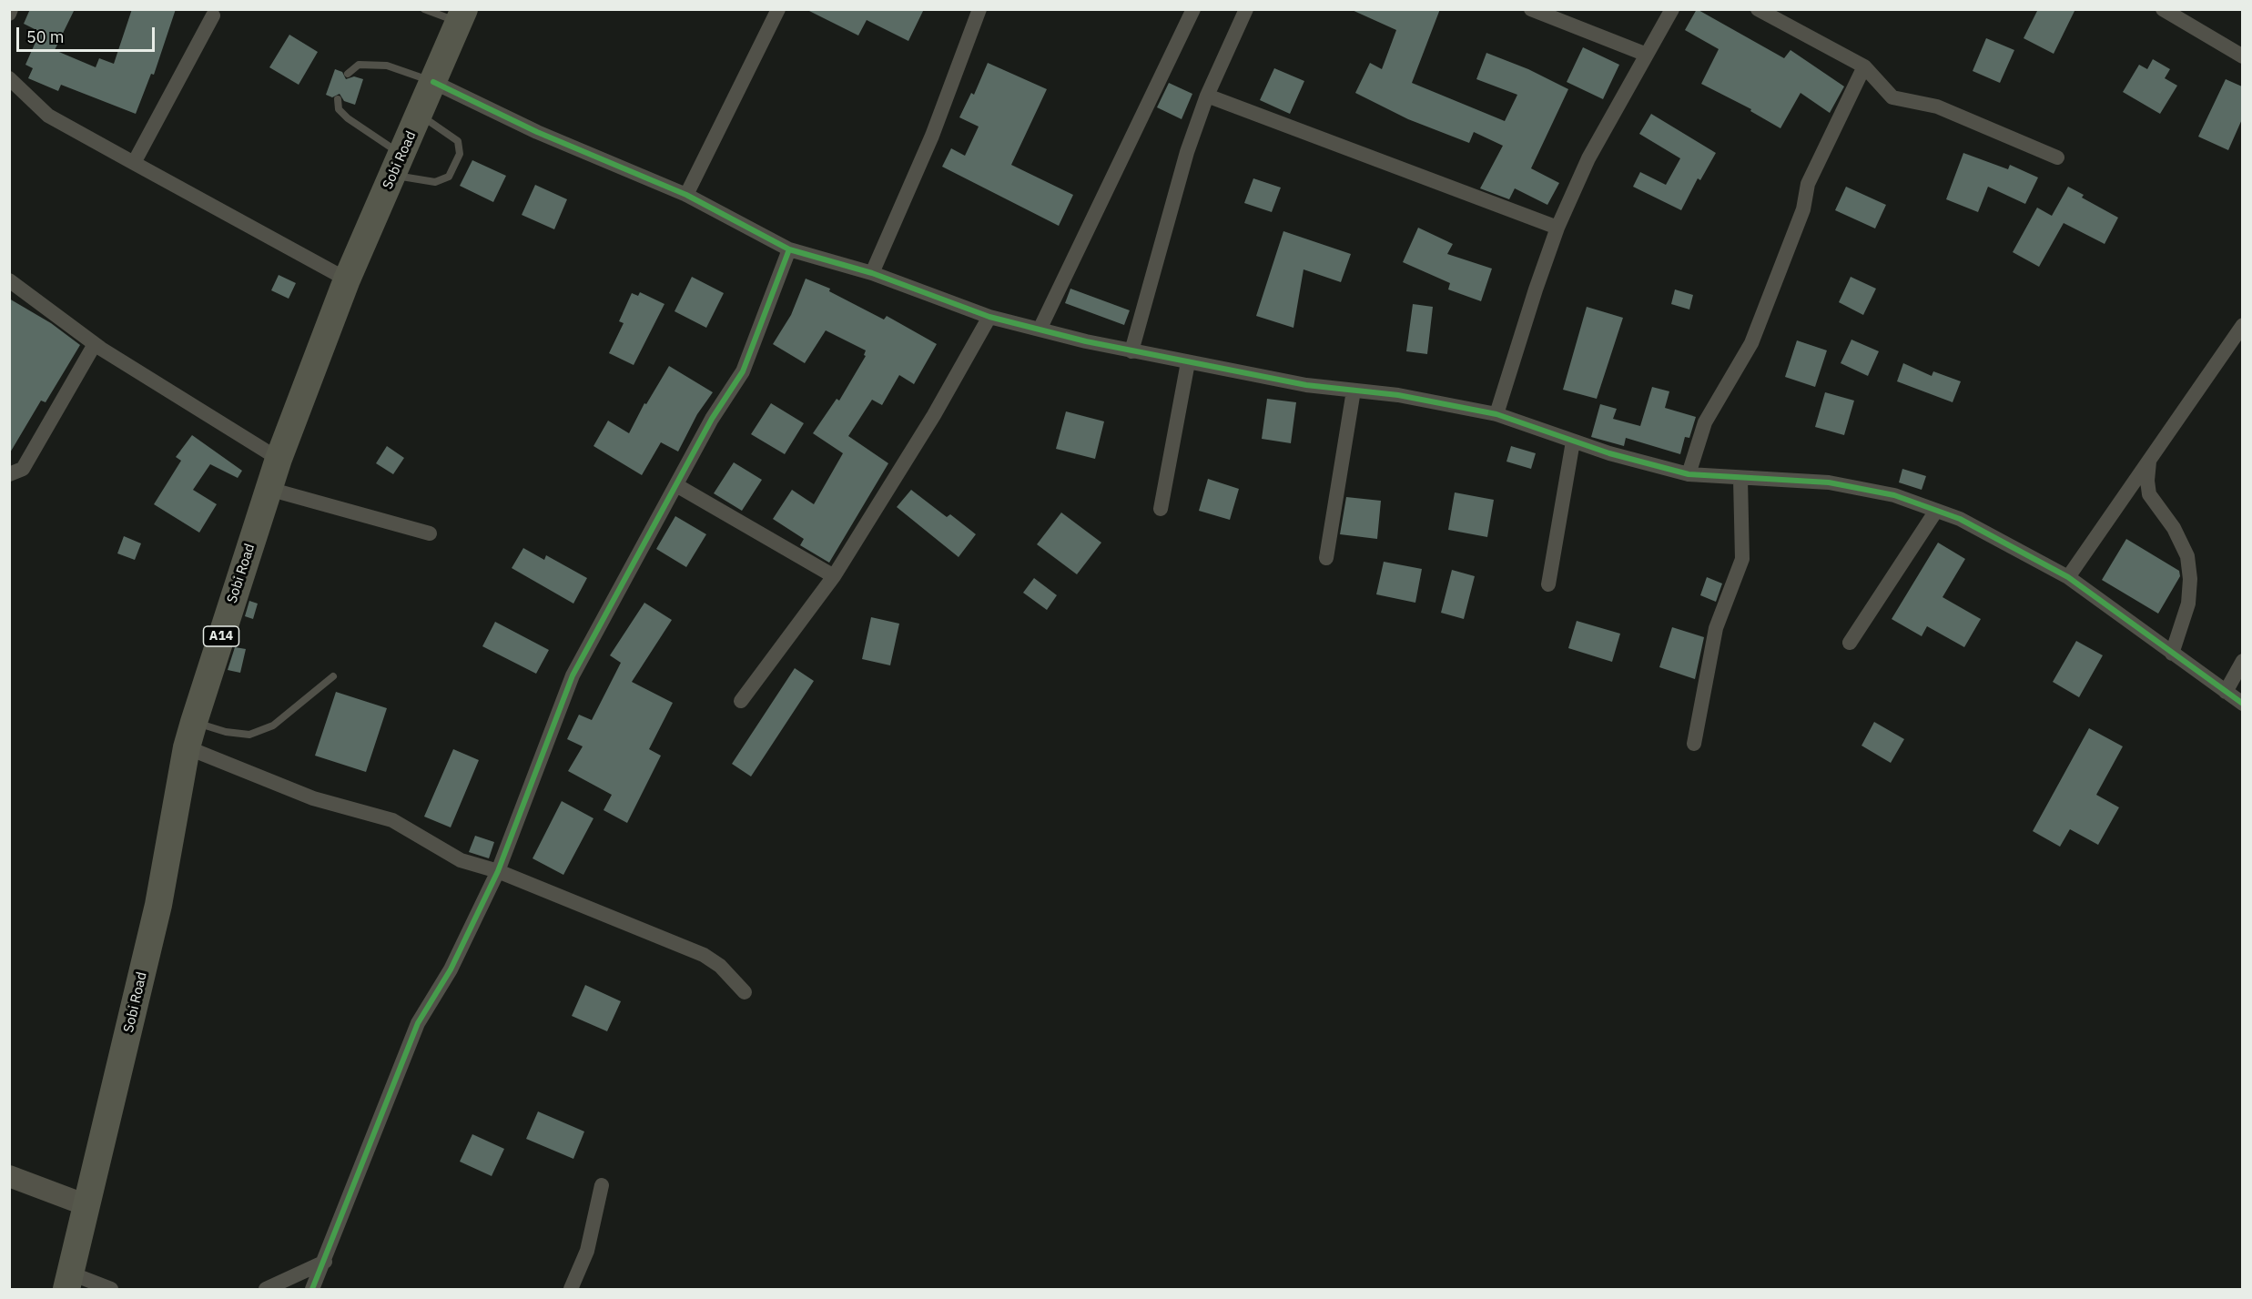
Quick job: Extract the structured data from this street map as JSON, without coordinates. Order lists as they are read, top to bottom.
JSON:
{
  "streets": {
    "highway": ["Sobi Road", "A14"]
  },
  "scale_bar": "50 m"
}
